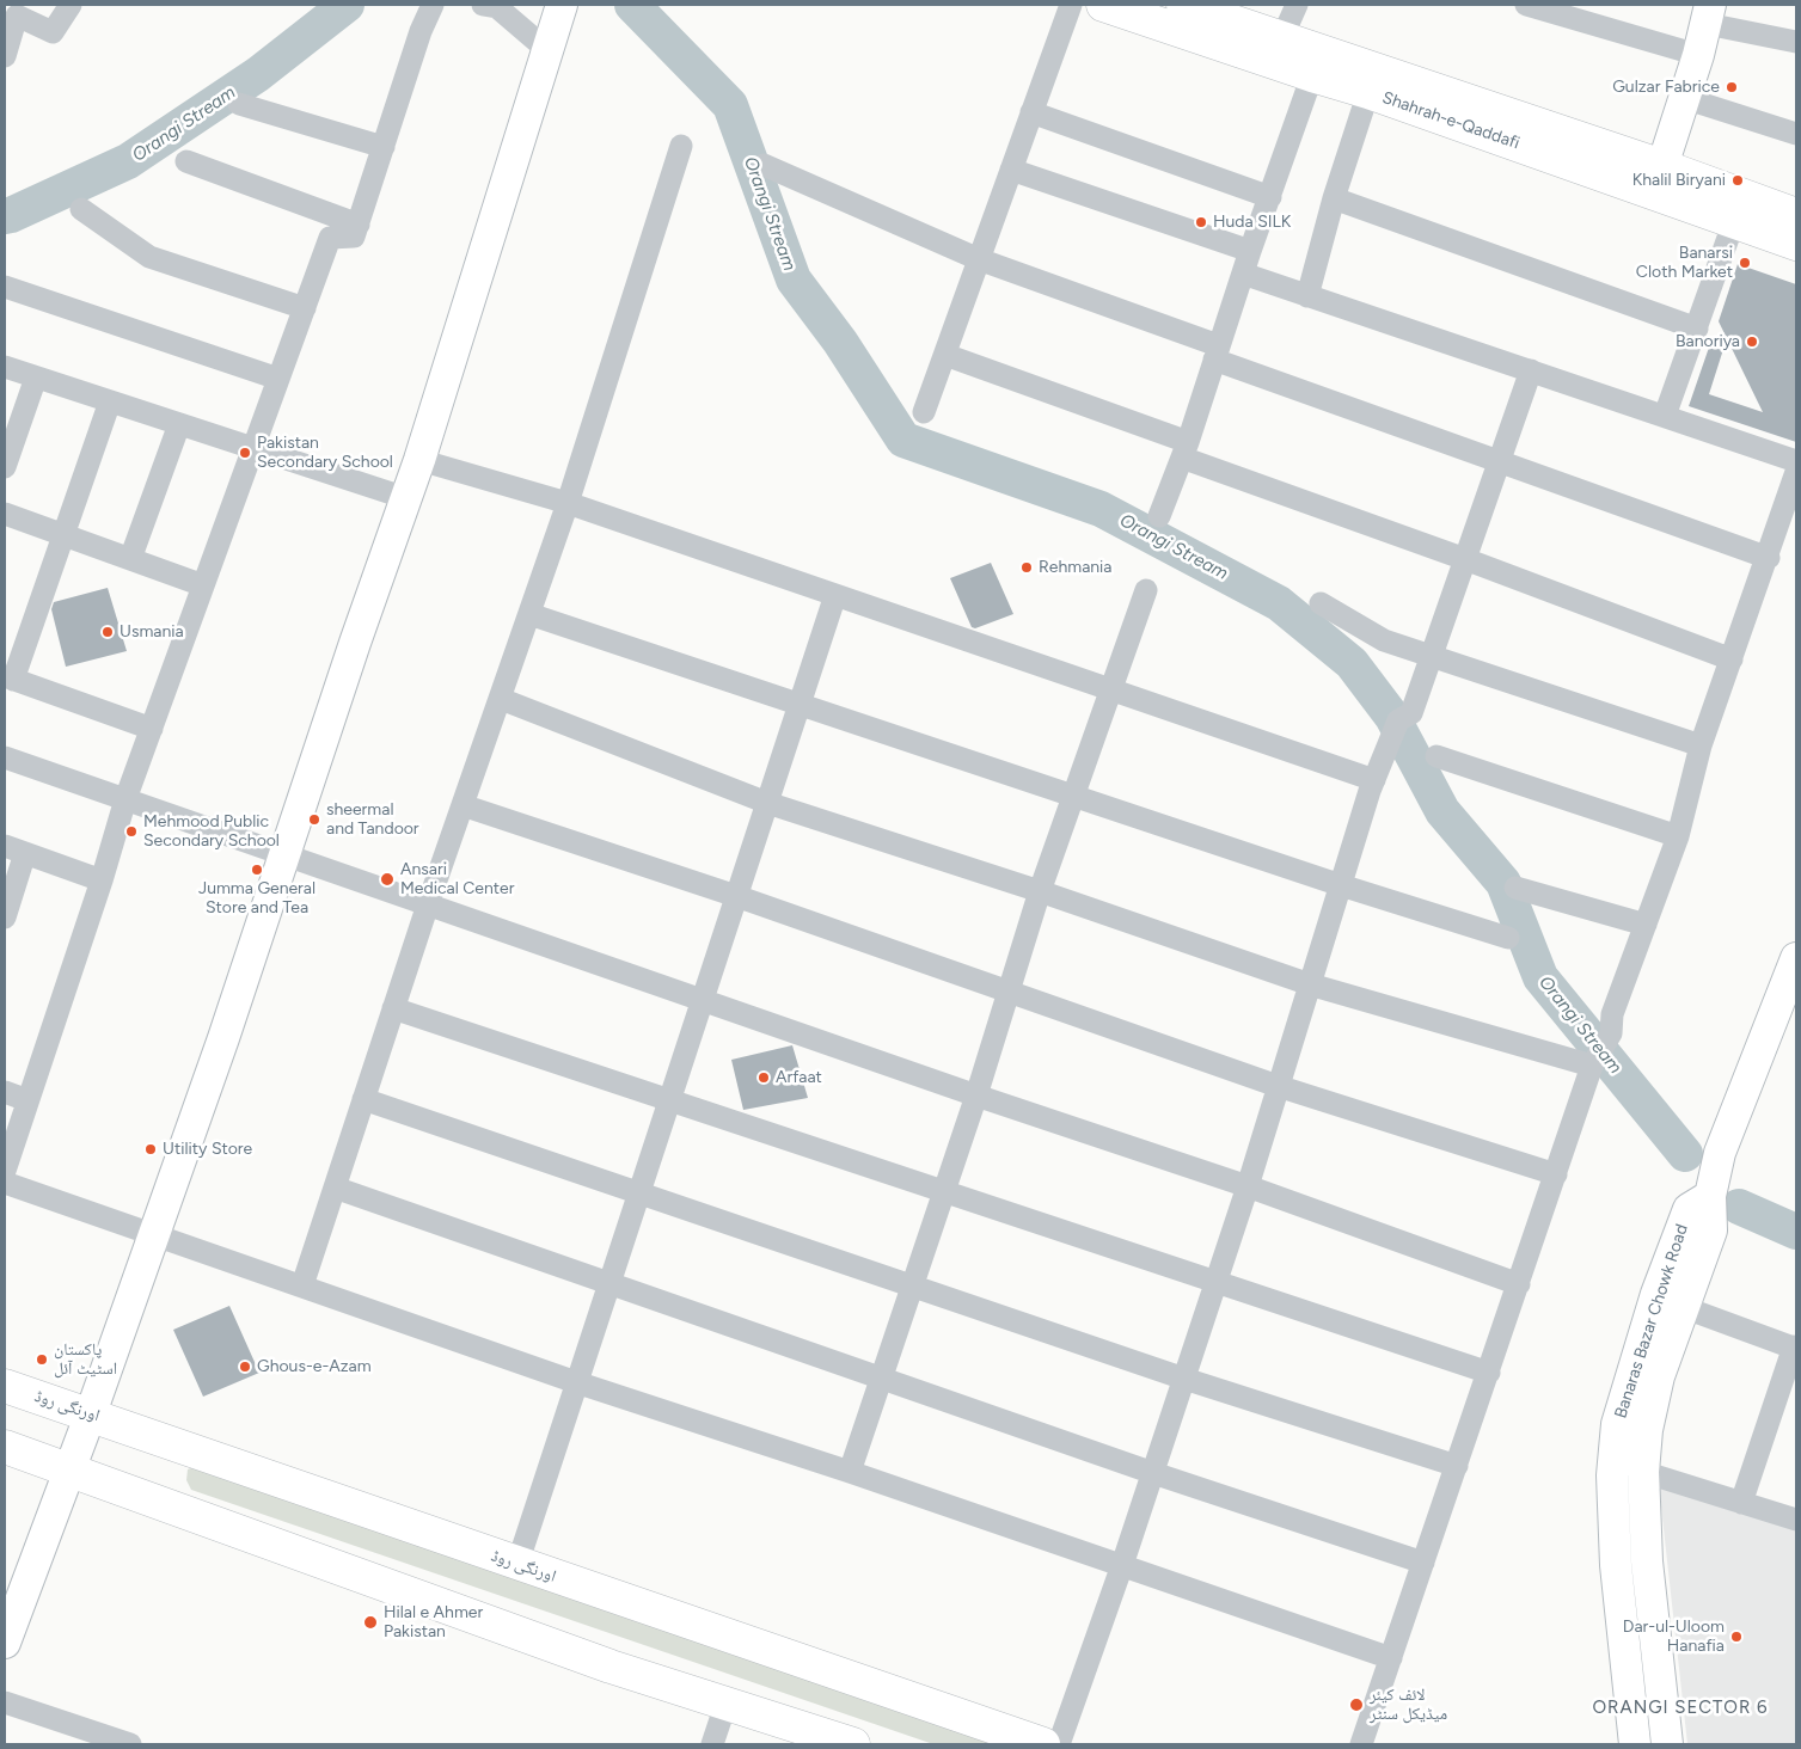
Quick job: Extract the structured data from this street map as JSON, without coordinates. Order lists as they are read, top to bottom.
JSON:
{
  "streets": {
    "main road": ["Shahrah-e-Qaddafi", "Banaras Bazar Chowk Road", "اورنگی روڈ"]
  },
  "districts": ["ORANGI SECTOR 6"],
  "water": ["Orangi Stream"],
  "places": [
    "Gulzar Fabrice",
    "Khalil Biryani",
    "Huda SILK",
    "Banarsi Cloth Market",
    "Banoriya",
    "Pakistan Secondary School",
    "Rehmania",
    "Usmania",
    "sheermal and Tandoor",
    "Mehmood Public Secondary School",
    "Jumma General Store and Tea",
    "Ansari Medical Center",
    "Arfaat",
    "Utility Store",
    "پاکستان اسٹیٹ آئل",
    "Ghous-e-Azam",
    "Hilal e Ahmer Pakistan",
    "Dar-ul-Uloom Hanafia",
    "لائف کیئر میڈیکل سنٹر"
  ]
}
